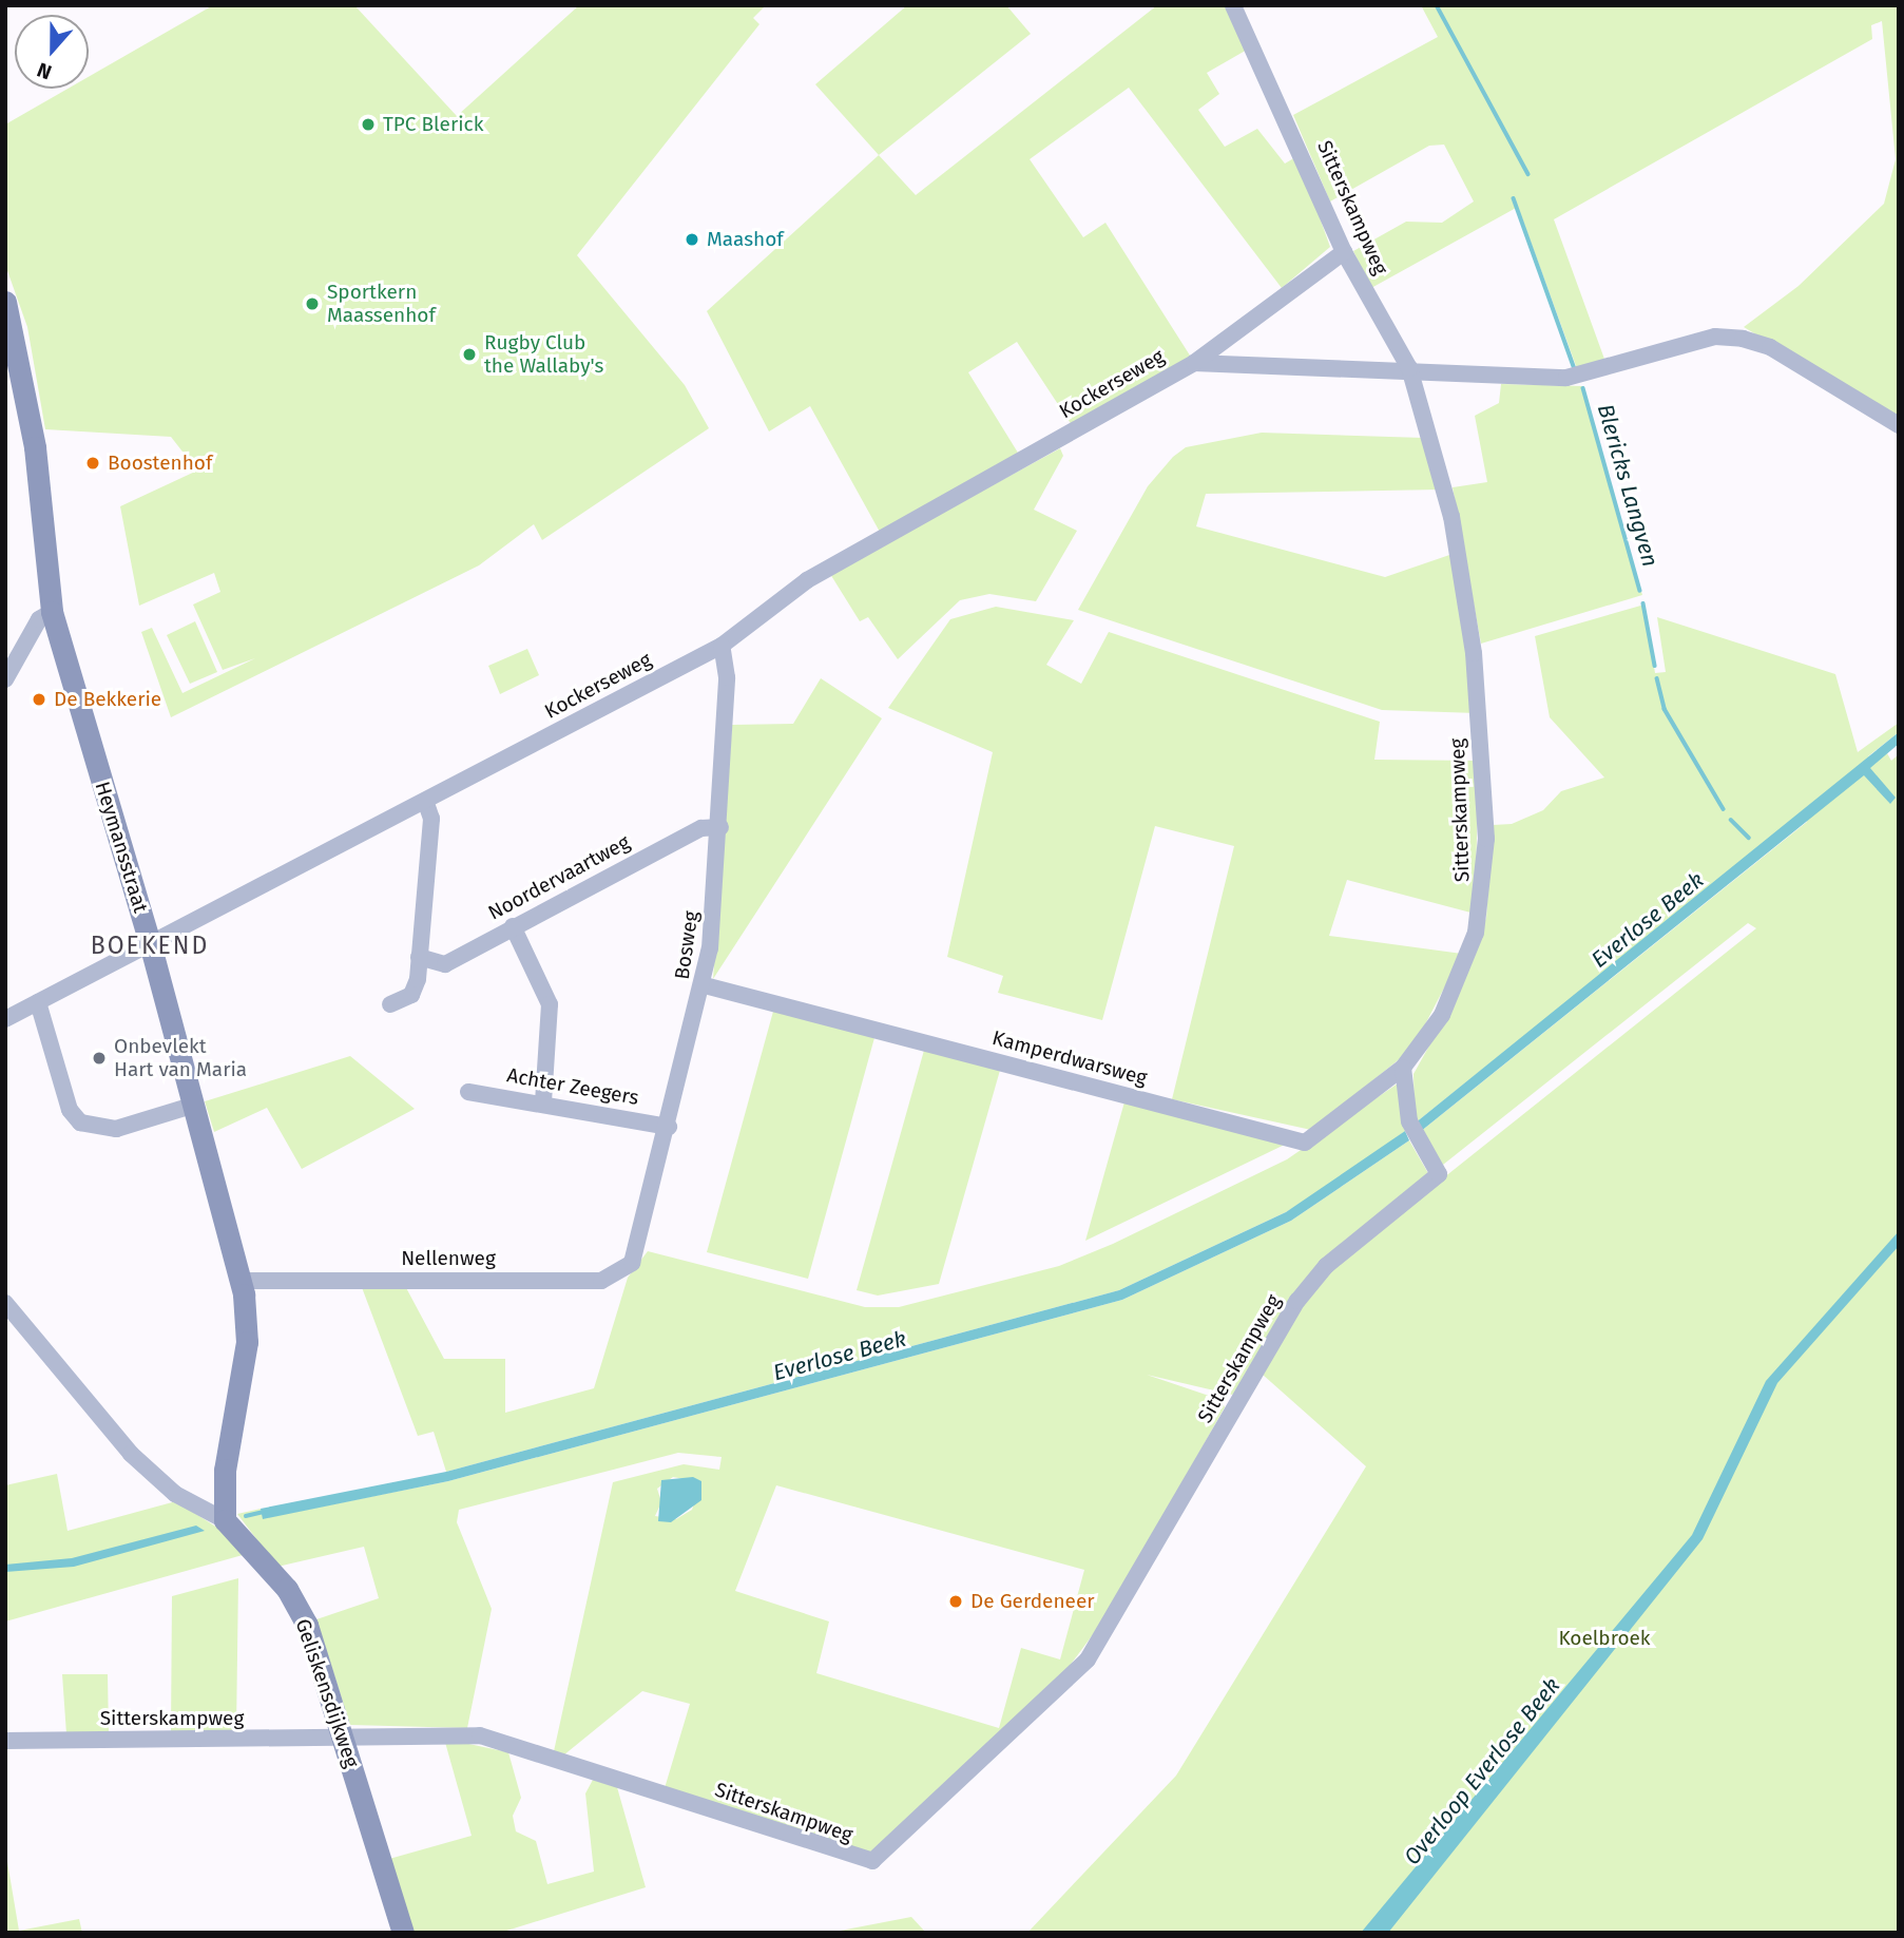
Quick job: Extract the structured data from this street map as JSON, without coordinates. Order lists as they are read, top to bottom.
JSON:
{
  "streets": {
    "street": [
      "Sitterskampweg",
      "Kockerseweg",
      "Heymansstraat",
      "Noordervaartweg",
      "Bosweg",
      "Kamperdwarsweg",
      "Achter Zeegers",
      "Nellenweg",
      "Geliskensdijkweg"
    ]
  },
  "crossings": [
    ["Sitterskampweg", "Kockerseweg"],
    ["Sitterskampweg", "Kamperdwarsweg"],
    ["Sitterskampweg", "Geliskensdijkweg"],
    ["Kockerseweg", "Heymansstraat"],
    ["Kockerseweg", "Bosweg"],
    ["Heymansstraat", "Nellenweg"],
    ["Heymansstraat", "Geliskensdijkweg"],
    ["Noordervaartweg", "Bosweg"],
    ["Bosweg", "Kamperdwarsweg"],
    ["Bosweg", "Achter Zeegers"],
    ["Bosweg", "Nellenweg"]
  ],
  "districts": ["BOEKEND"],
  "water": ["Blericks Langven", "Everlose Beek", "Overloop Everlose Beek"],
  "parks": ["Koelbroek"],
  "places": [
    "TPC Blerick",
    "Maashof",
    "Sportkern Maassenhof",
    "Rugby Club the Wallaby's",
    "Boostenhof",
    "De Bekkerie",
    "Onbevlekt Hart van Maria",
    "De Gerdeneer"
  ],
  "north": "bottom"
}
